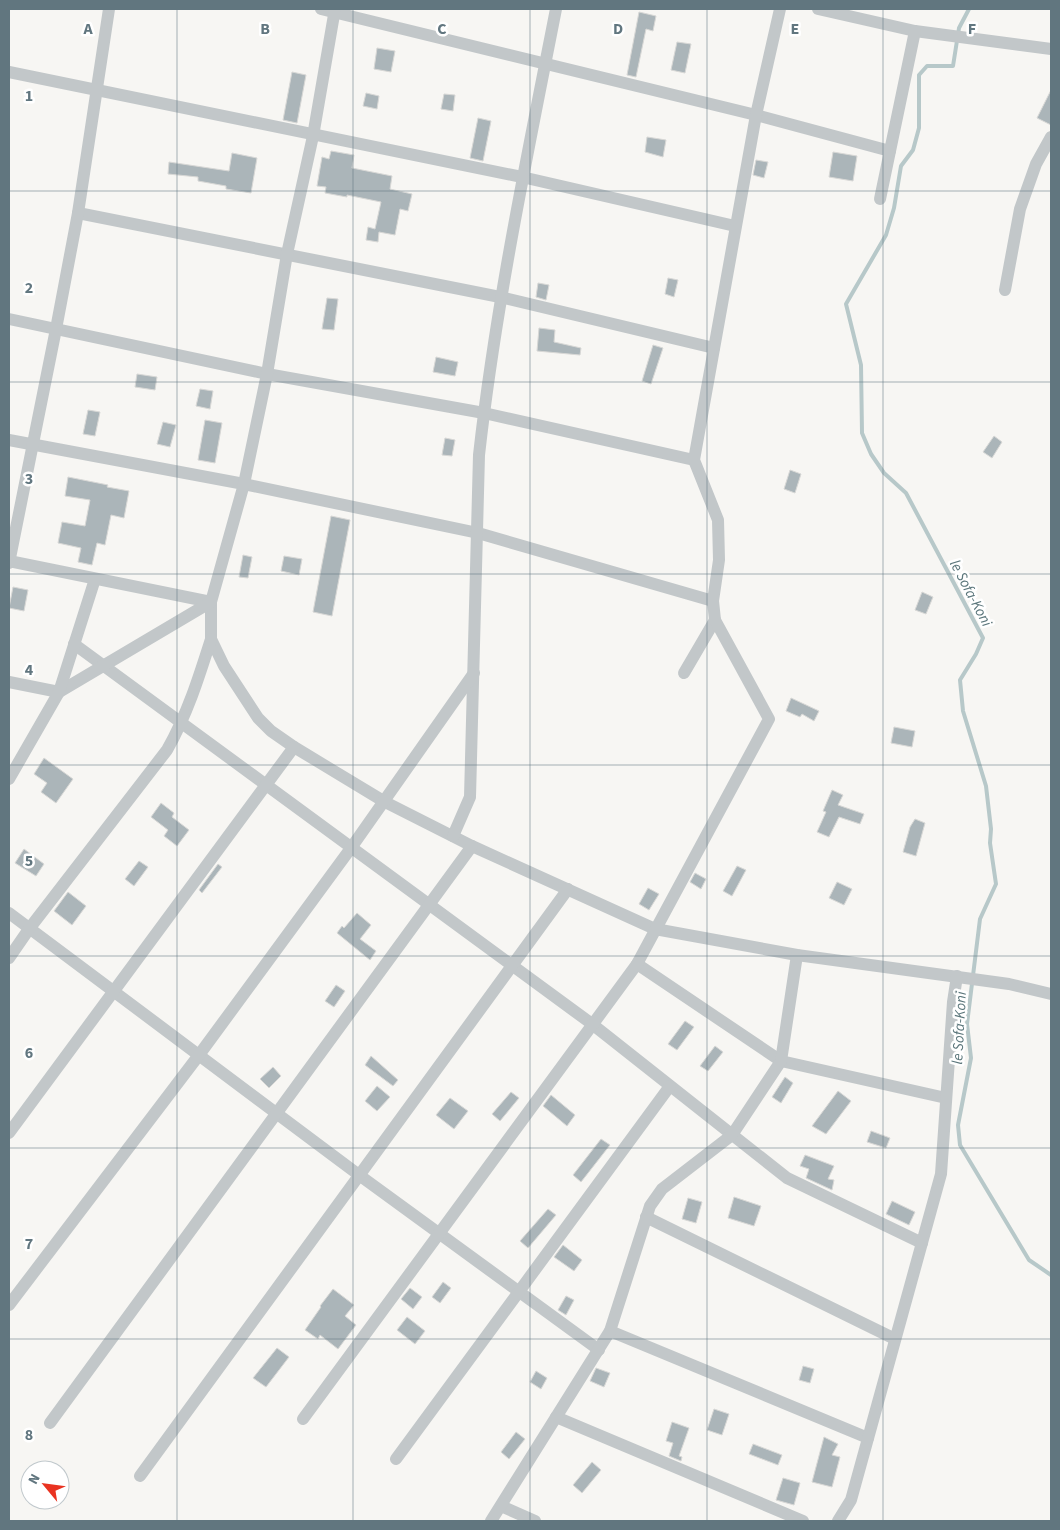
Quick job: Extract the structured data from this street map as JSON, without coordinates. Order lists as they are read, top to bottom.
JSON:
{
  "water": ["le Sofa-Koni"],
  "north": "top left",
  "grid": {
    "columns": [
      "A",
      "B",
      "C",
      "D",
      "E",
      "F"
    ],
    "rows": [
      "1",
      "2",
      "3",
      "4",
      "5",
      "6",
      "7",
      "8"
    ]
  }
}
